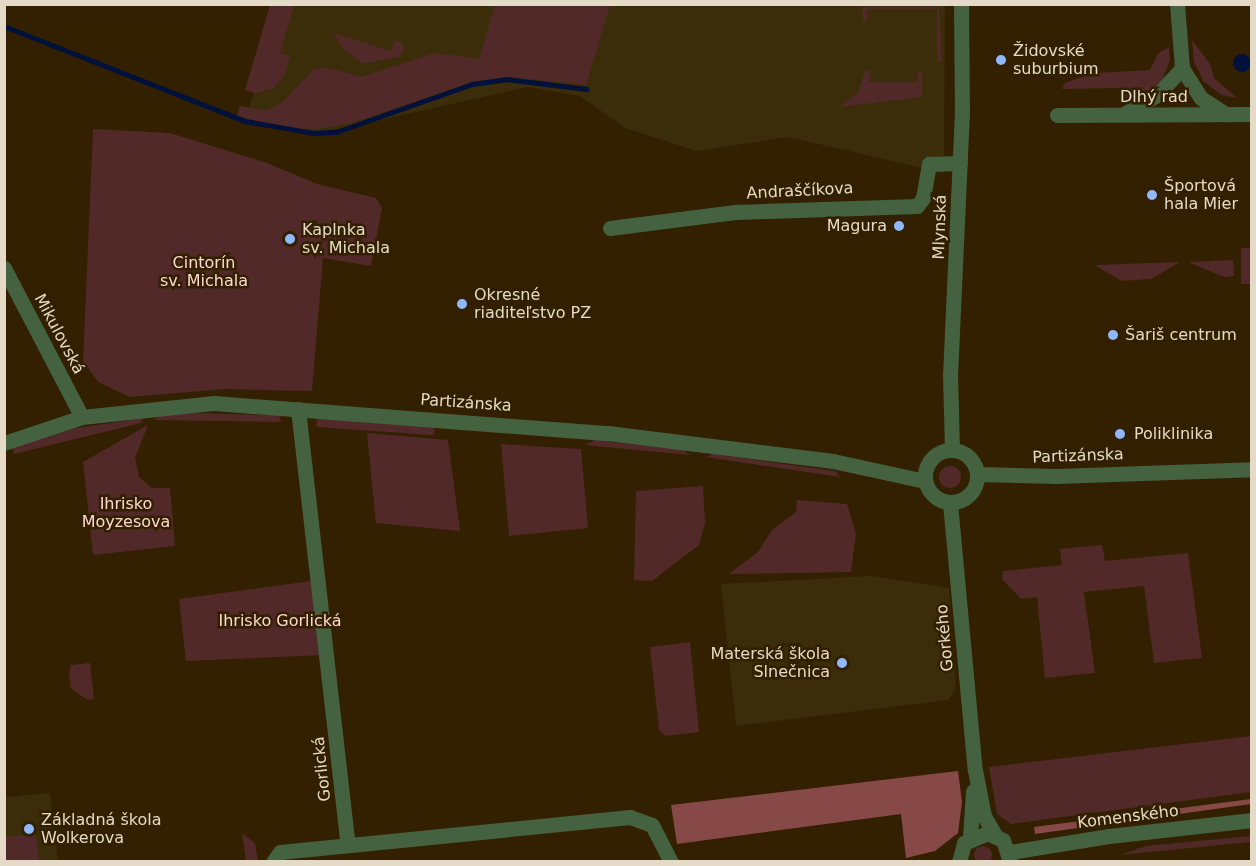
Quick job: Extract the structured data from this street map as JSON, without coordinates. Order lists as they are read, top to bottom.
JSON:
{
  "streets": {
    "street": [
      "Dlhý rad",
      "Andraščíkova",
      "Mlynská",
      "Mikulovská",
      "Partizánska",
      "Gorkého",
      "Gorlická",
      "Komenského"
    ]
  },
  "crossings": [
    ["Andraščíkova", "Mlynská"],
    ["Mlynská", "Partizánska"],
    ["Mlynská", "Gorkého"],
    ["Mikulovská", "Partizánska"],
    ["Partizánska", "Gorkého"],
    ["Partizánska", "Gorlická"],
    ["Gorkého", "Komenského"]
  ],
  "parks": ["Cintorín sv. Michala", "Ihrisko Moyzesova", "Ihrisko Gorlická"],
  "places": [
    "Židovské suburbium",
    "Športová hala Mier",
    "Magura",
    "Kaplnka sv. Michala",
    "Okresné riaditeľstvo PZ",
    "Šariš centrum",
    "Poliklinika",
    "Materská škola Slnečnica",
    "Základná škola Wolkerova"
  ]
}
